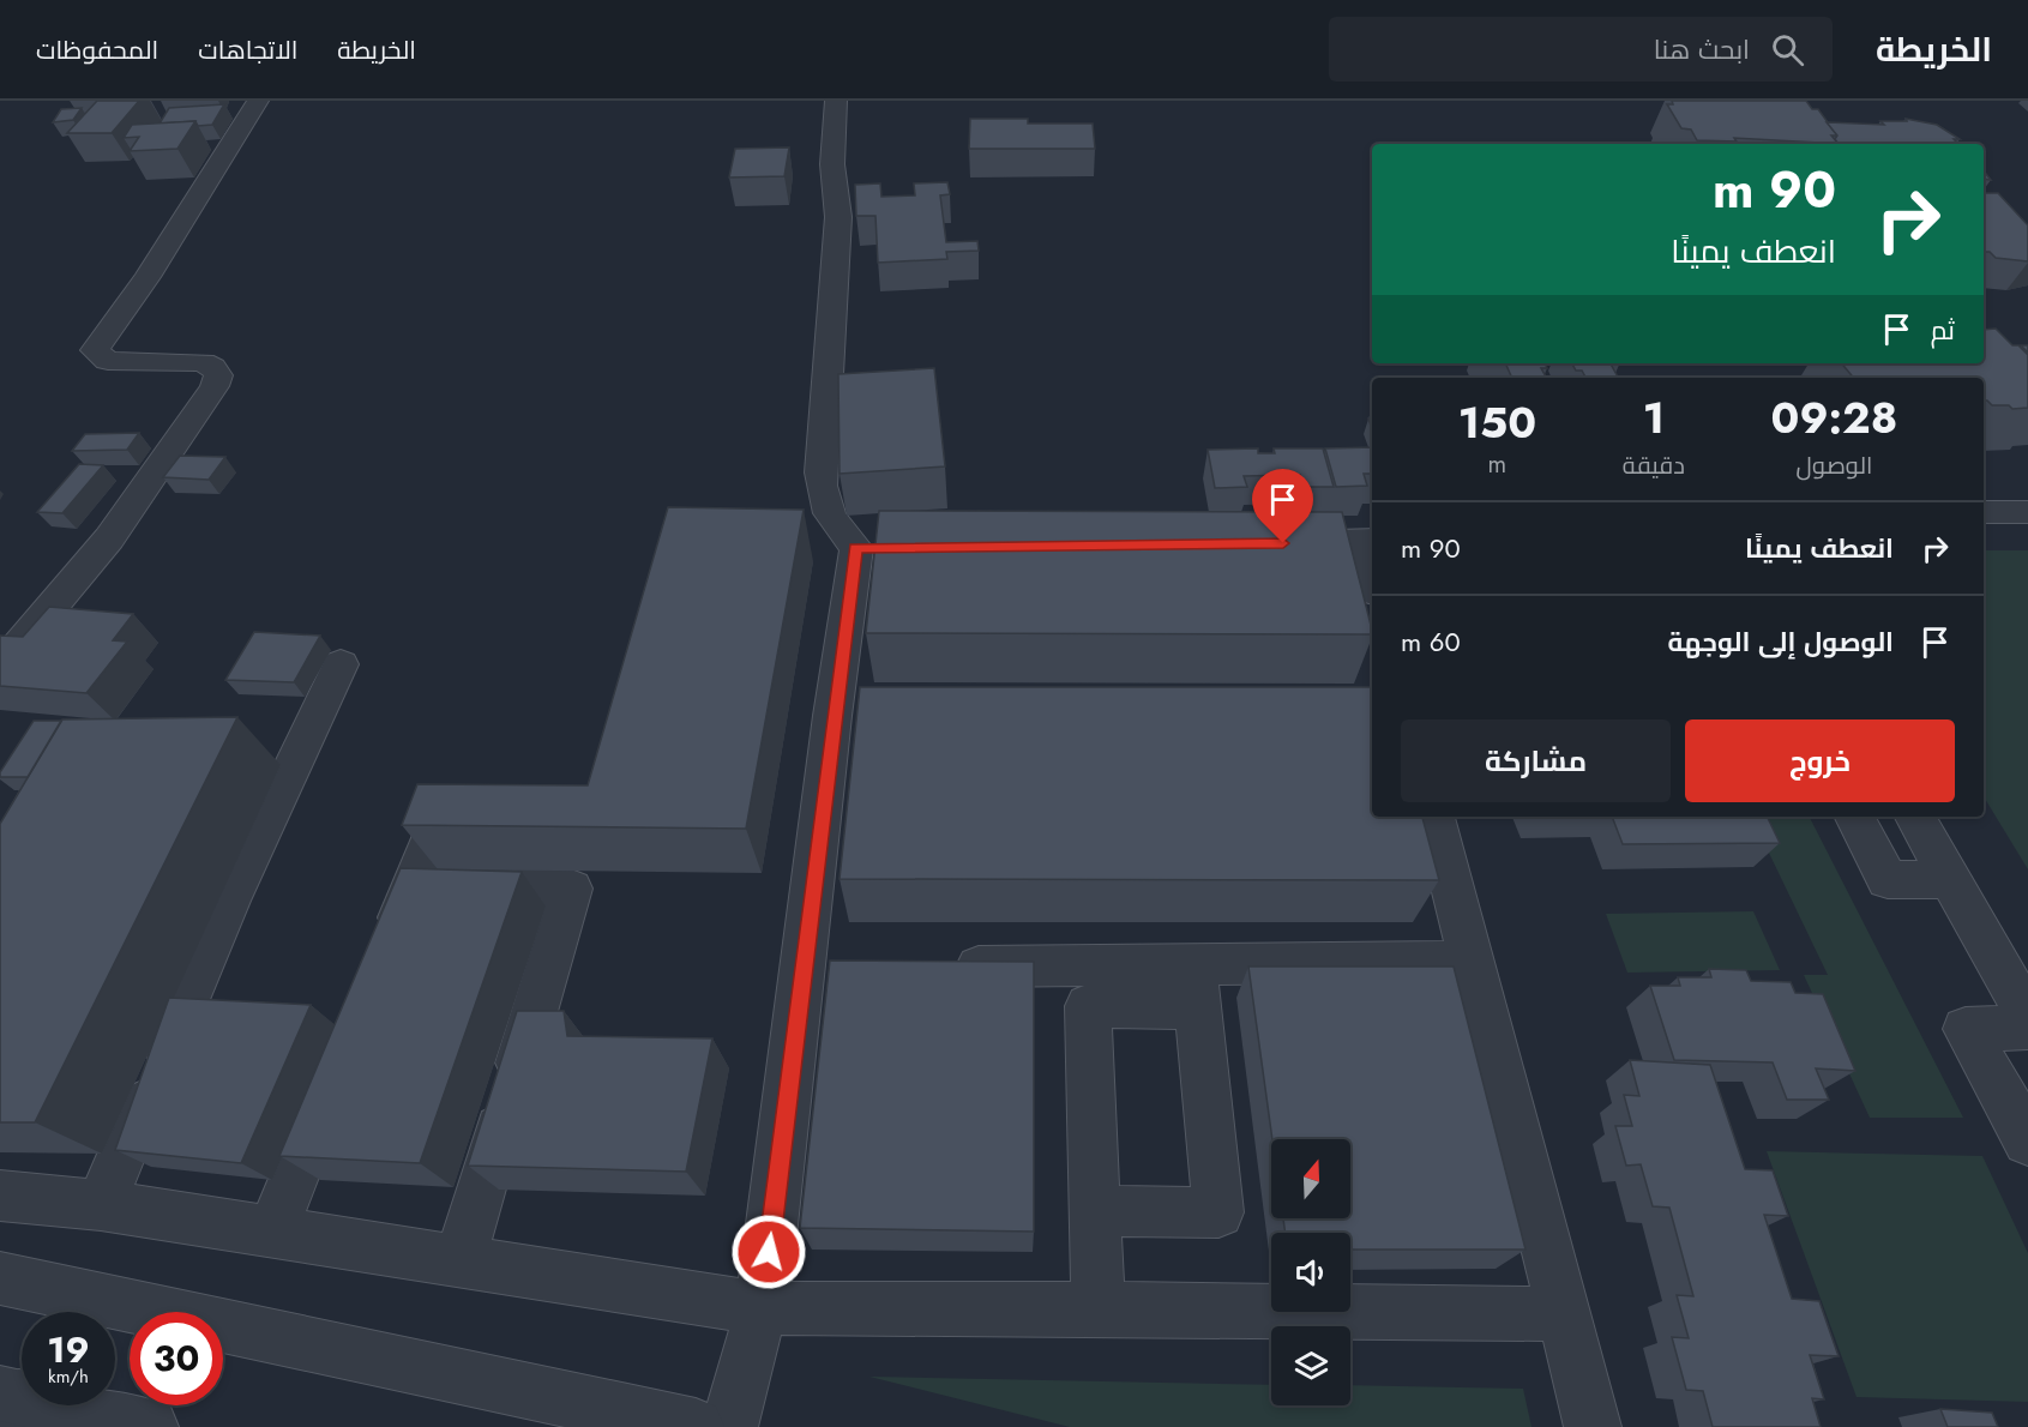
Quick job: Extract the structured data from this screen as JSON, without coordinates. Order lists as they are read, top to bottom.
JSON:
{
  "north": "top",
  "page": {
    "header": "الخريطة",
    "search": "ابحث هنا",
    "nav": ["الخريطة", "الاتجاهات", "المحفوظات"],
    "turn": ["90 m", "انعطف يمينًا"],
    "then": "ثم",
    "eta": [
      "09:28",
      "الوصول",
      "1",
      "دقيقة",
      "150",
      "m"
    ],
    "list": [
      {
        "name": "انعطف يمينًا",
        "value": "90 m"
      },
      {
        "name": "الوصول إلى الوجهة",
        "value": "60 m"
      }
    ],
    "buttons": ["خروج", "مشاركة"],
    "speed": "19 km/h",
    "limit": "30"
  }
}
